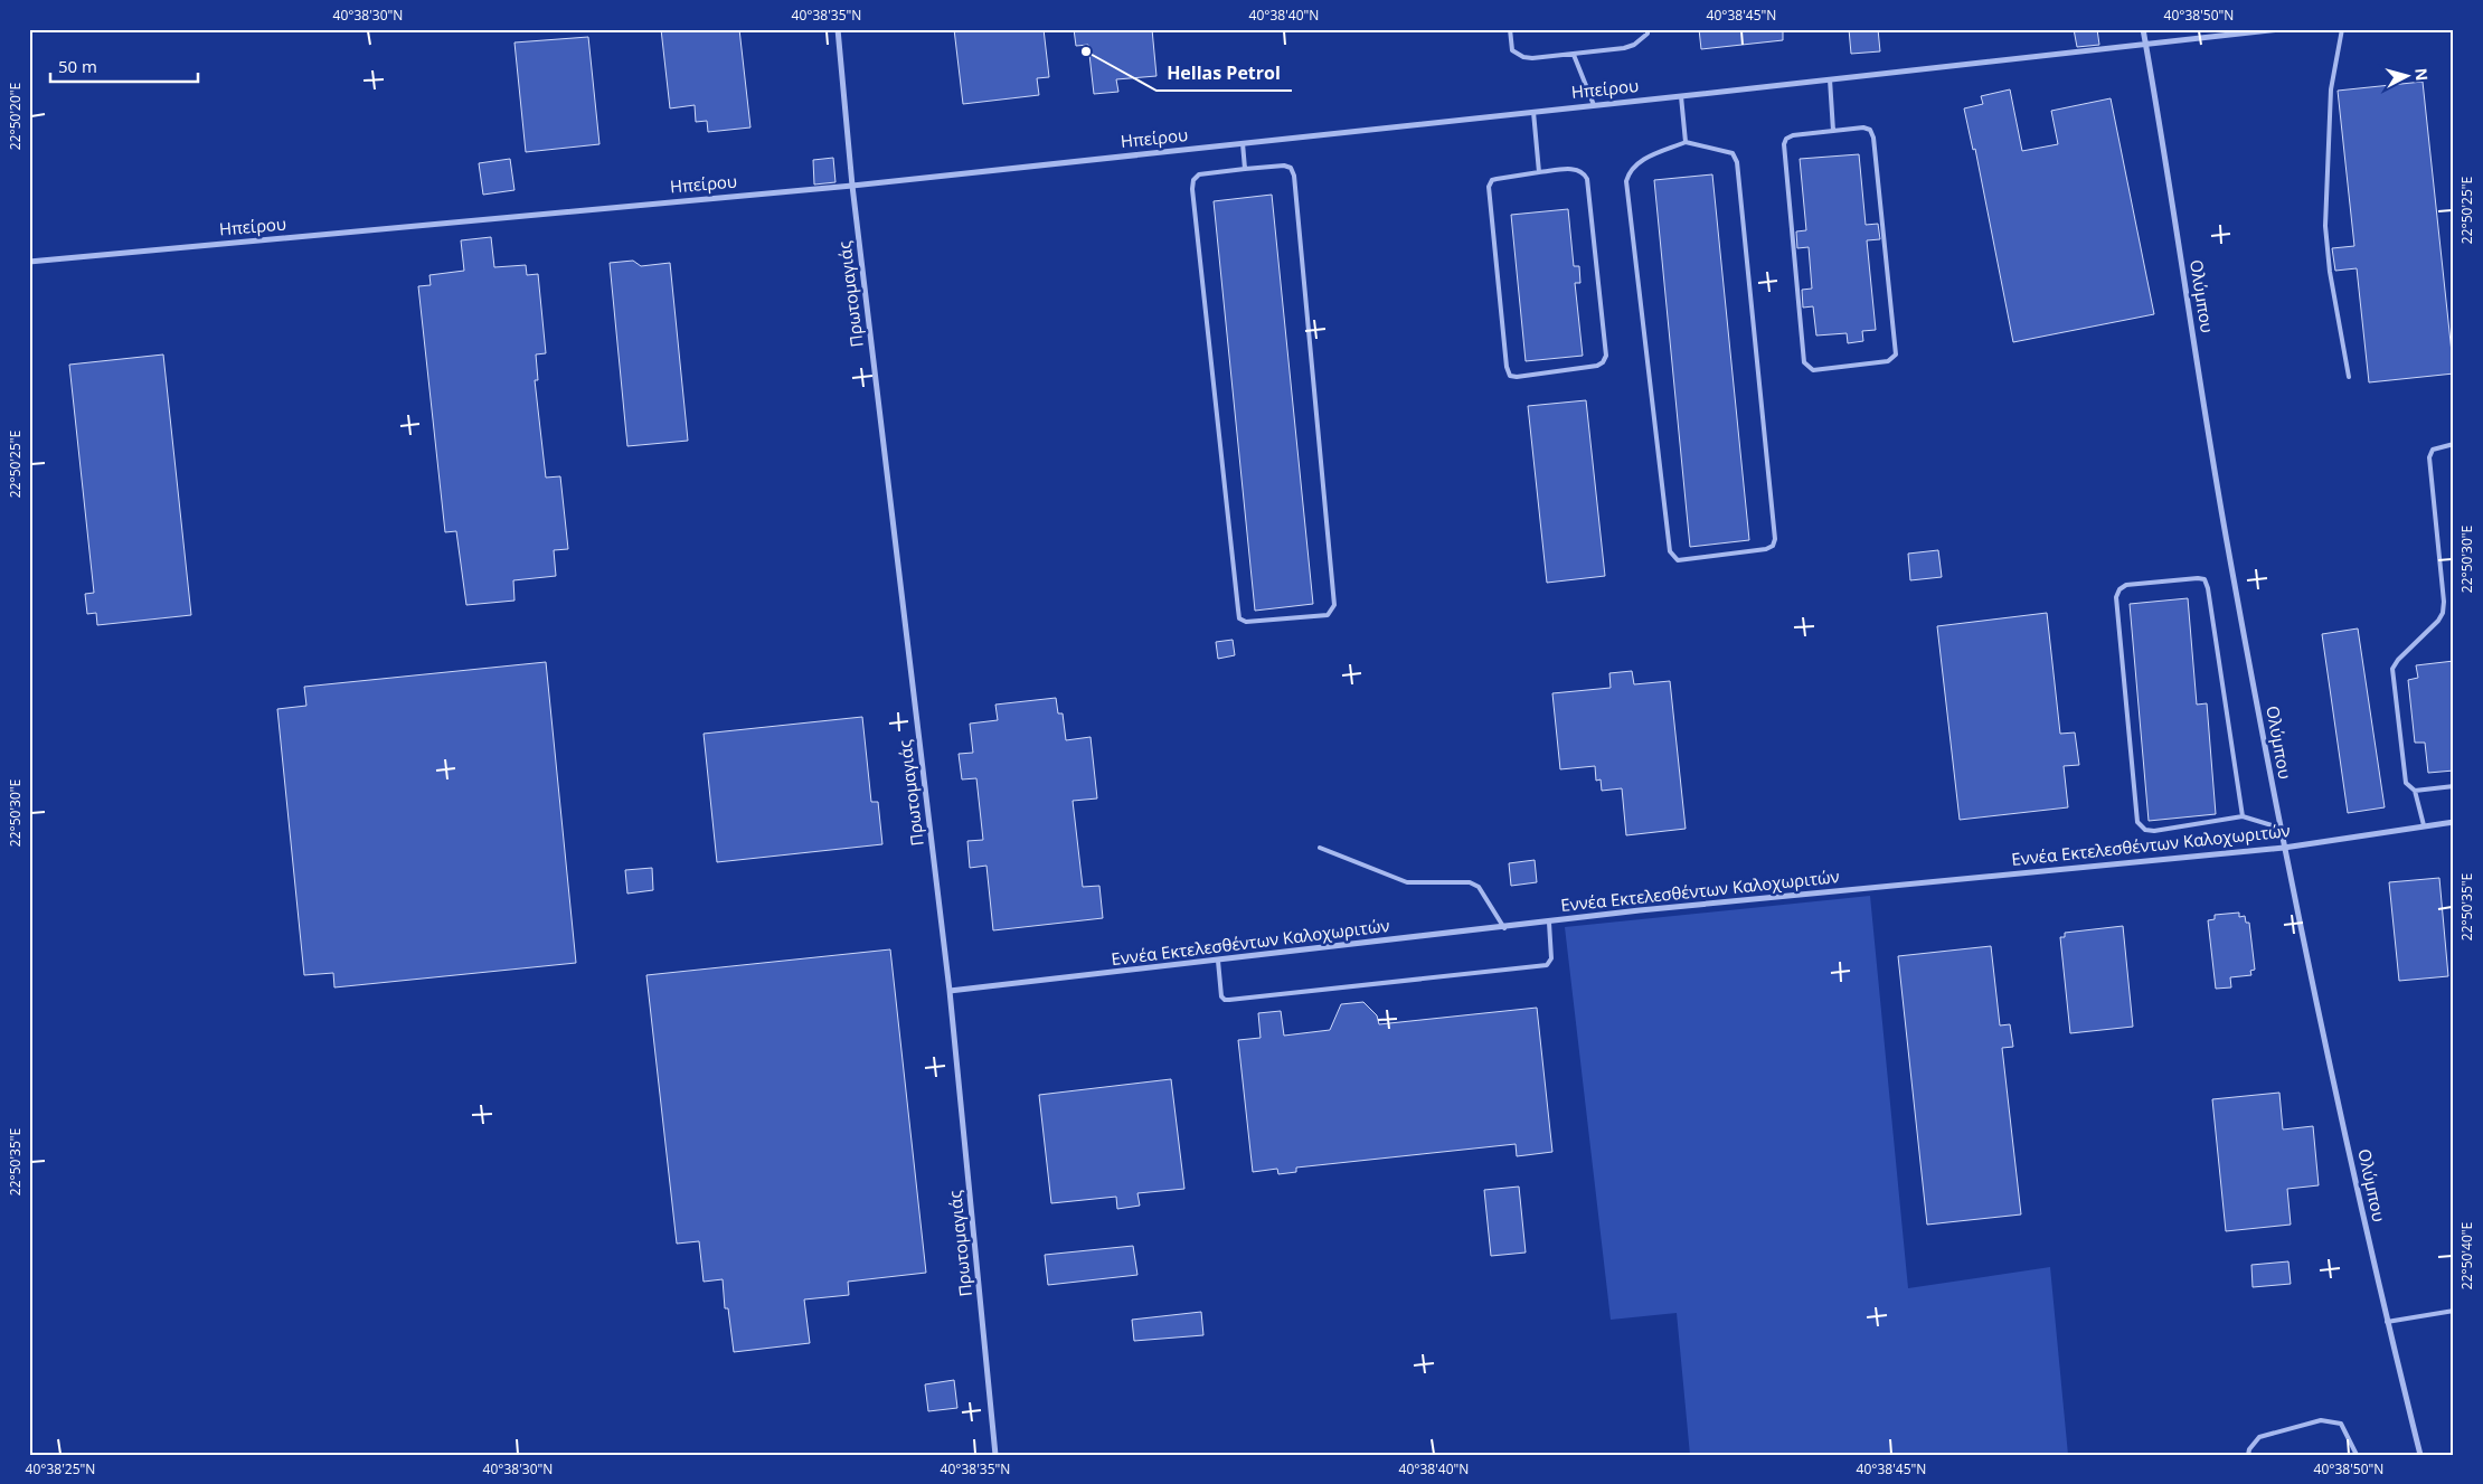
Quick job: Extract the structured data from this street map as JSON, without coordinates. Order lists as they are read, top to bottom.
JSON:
{
  "streets": {
    "street": [
      "Ηπείρου",
      "Πρωτομαγιάς",
      "Ολύμπου",
      "Εννέα Εκτελεσθέντων Καλοχωριτών"
    ]
  },
  "crossings": [
    ["Ηπείρου", "Πρωτομαγιάς"],
    ["Ηπείρου", "Ολύμπου"],
    ["Πρωτομαγιάς", "Εννέα Εκτελεσθέντων Καλοχωριτών"],
    ["Ολύμπου", "Εννέα Εκτελεσθέντων Καλοχωριτών"]
  ],
  "places": ["Hellas Petrol"],
  "scale_bar": "50 m",
  "north": "right",
  "coordinates": [
    "40°38'30\"N",
    "40°38'35\"N",
    "40°38'40\"N",
    "40°38'45\"N",
    "40°38'50\"N",
    "22°50'20\"E",
    "22°50'25\"E",
    "22°50'30\"E",
    "22°50'35\"E",
    "22°50'40\"E",
    "40°38'25\"N"
  ]
}
